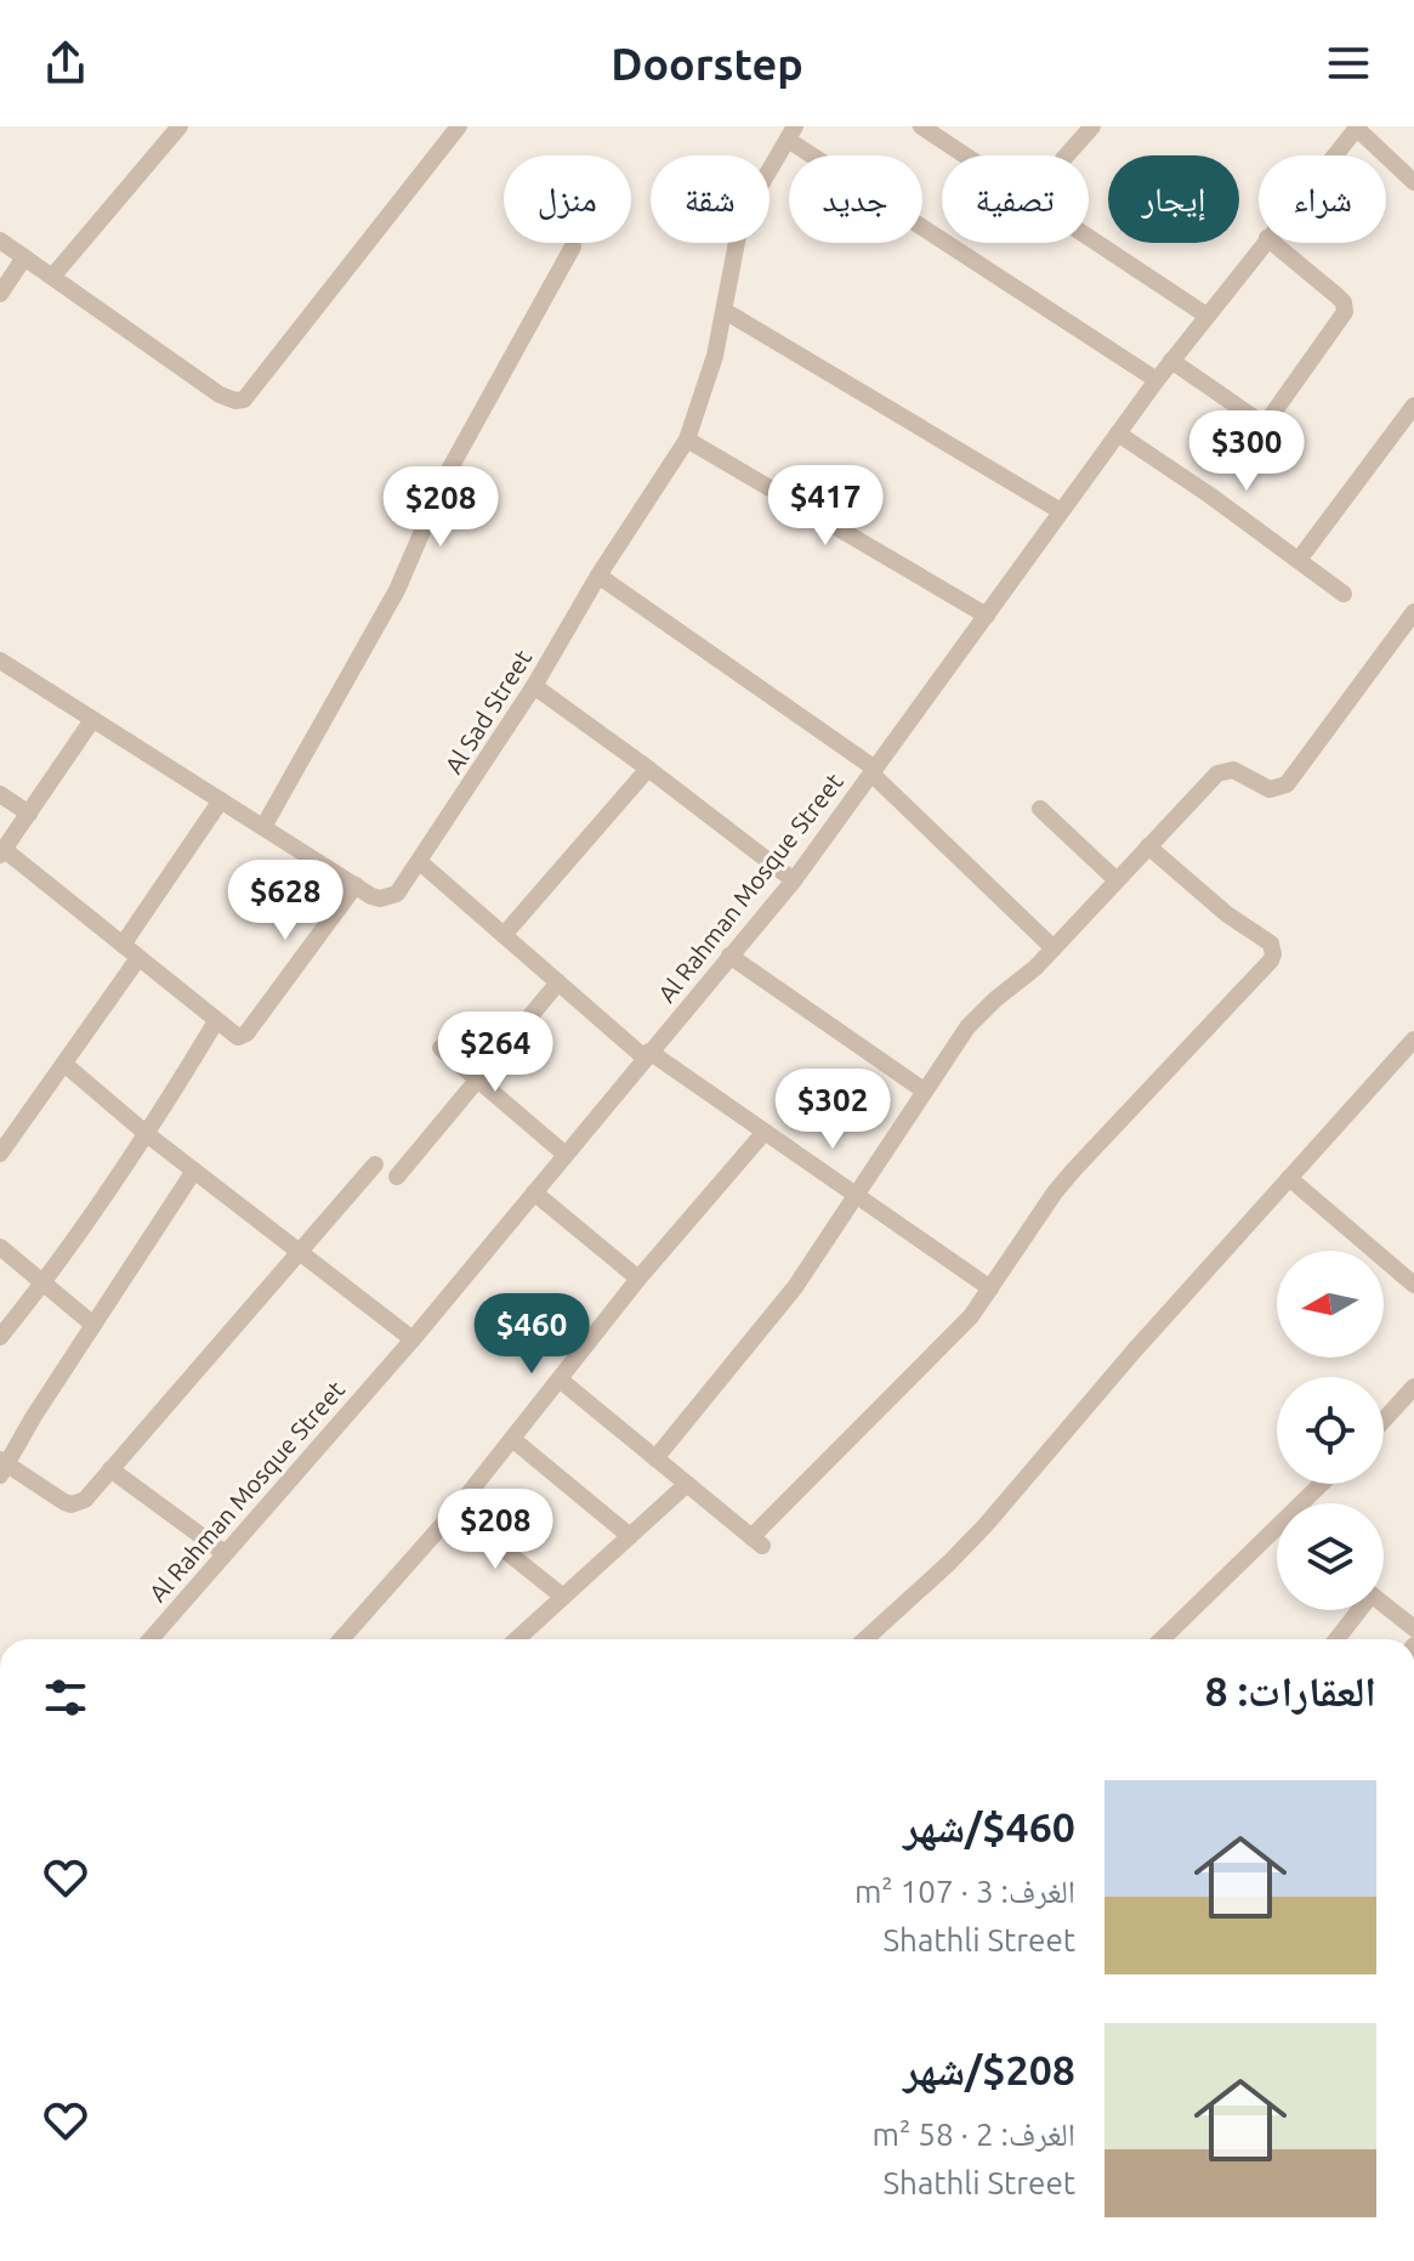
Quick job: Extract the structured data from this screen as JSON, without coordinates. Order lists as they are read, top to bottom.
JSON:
{
  "streets": {
    "street": ["Al Sad Street", "Al Rahman Mosque Street"]
  },
  "north": "left",
  "page": {
    "header": "Doorstep",
    "chip": [
      "شراء",
      "إيجار",
      "تصفية",
      "جديد",
      "شقة",
      "منزل"
    ],
    "price": [
      "$300",
      "$417",
      "$208",
      "$628",
      "$264",
      "$302",
      "$460",
      "$208"
    ],
    "heading": "العقارات: 8",
    "list": [
      {
        "name": "$460/شهر",
        "note": "الغرف: 3 · 107 m² · Shathli Street"
      },
      {
        "name": "$208/شهر",
        "note": "الغرف: 2 · 58 m² · Shathli Street"
      }
    ]
  }
}
